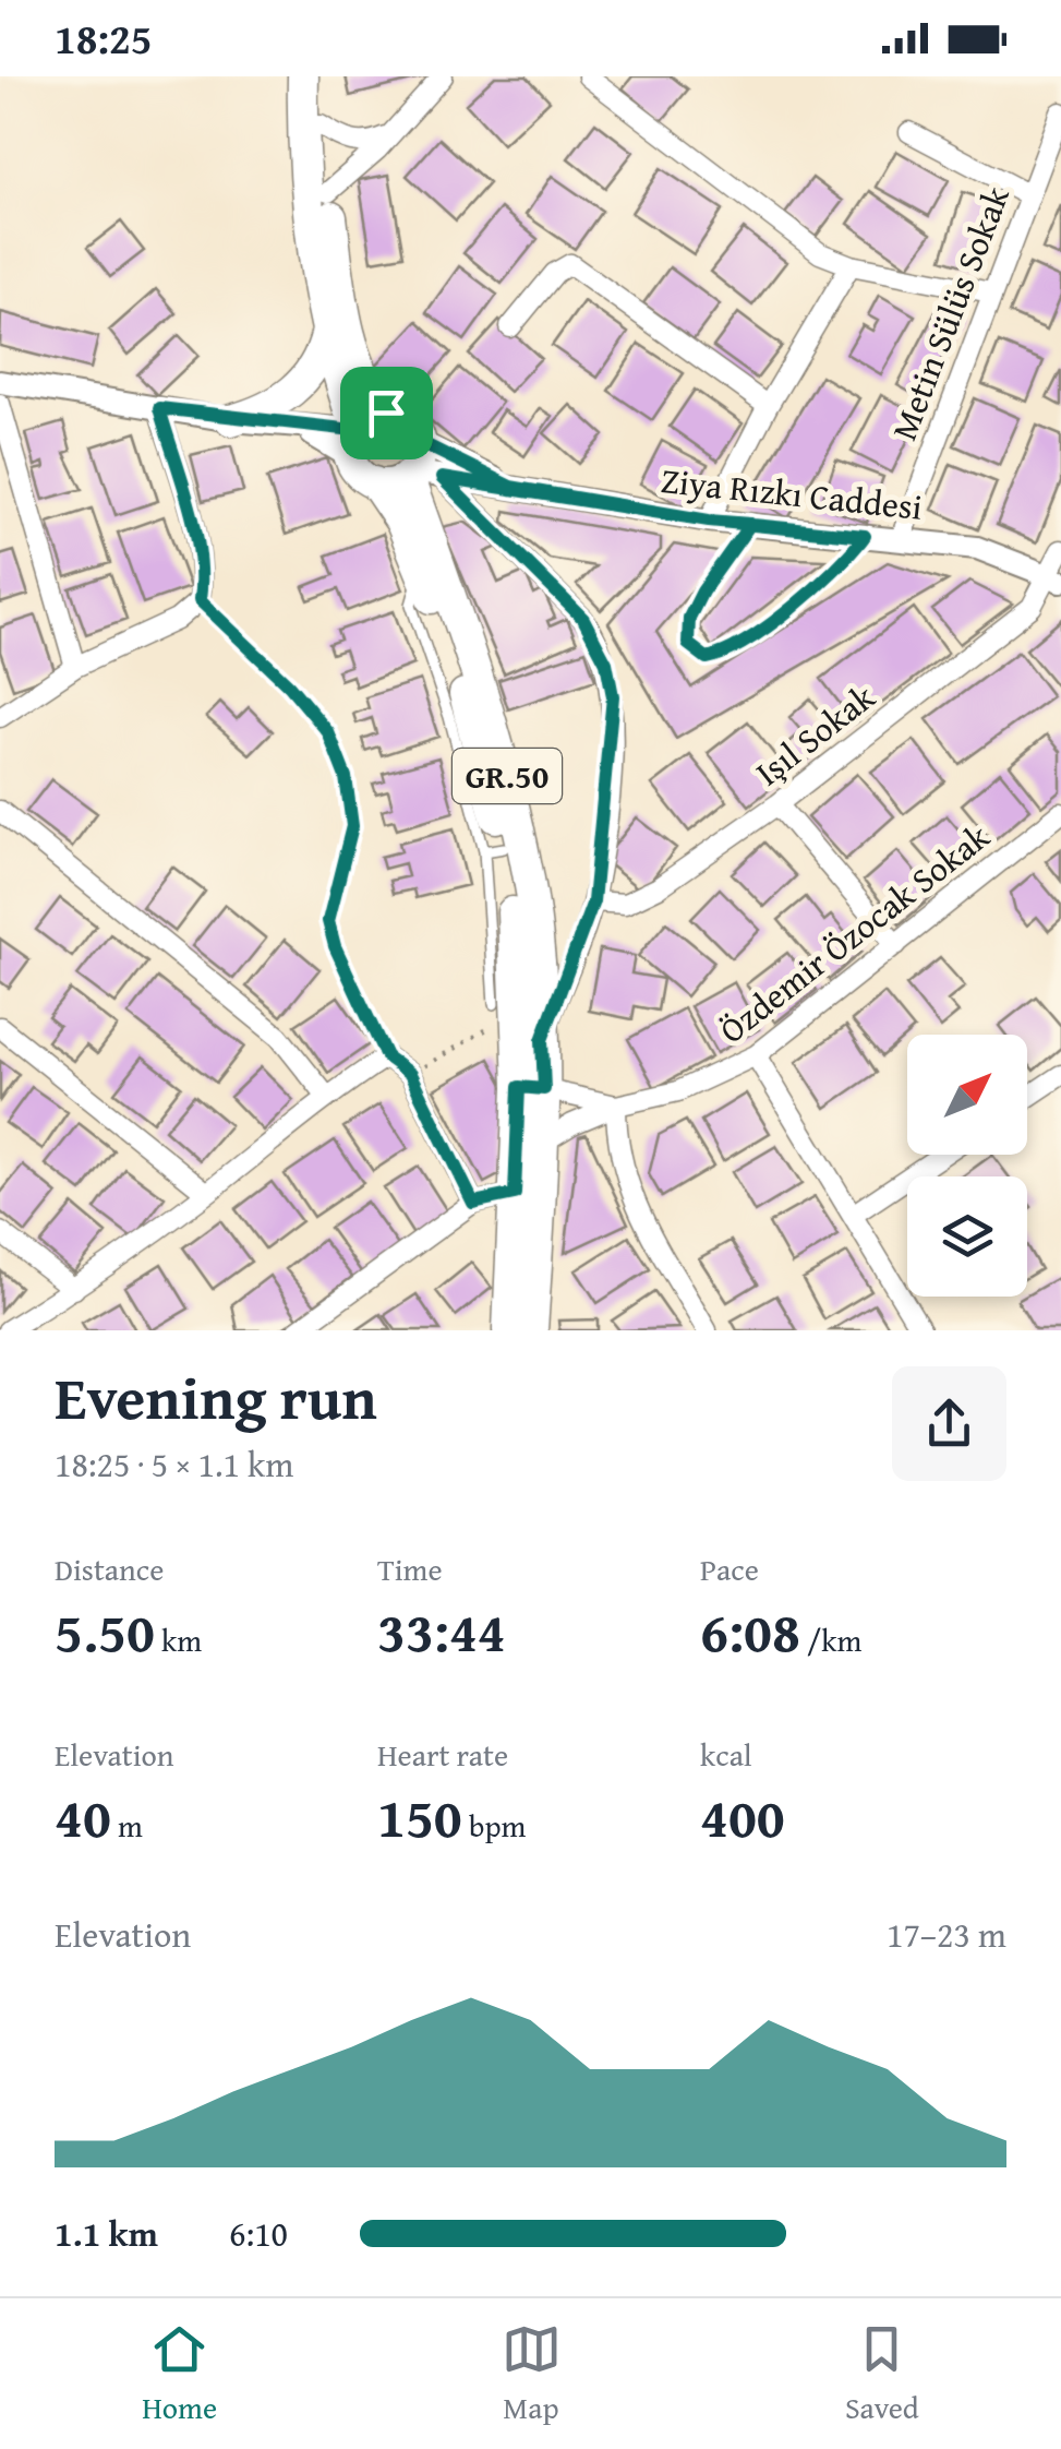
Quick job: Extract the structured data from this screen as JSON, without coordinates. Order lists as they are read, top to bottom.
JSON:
{
  "streets": {
    "main road": ["GR.50"],
    "street": [
      "Metin Sülüs Sokak",
      "Ziya Rızkı Caddesi",
      "Işıl Sokak",
      "Özdemir Özocak Sokak"
    ]
  },
  "crossings": [
    ["Metin Sülüs Sokak", "Ziya Rızkı Caddesi"],
    ["Ziya Rızkı Caddesi", "Işıl Sokak"],
    ["Ziya Rızkı Caddesi", "GR.50"],
    ["GR.50", "Özdemir Özocak Sokak"]
  ],
  "north": "top right",
  "page": {
    "status": "18:25",
    "heading": ["Evening run", "18:25 · 5 × 1.1 km"],
    "stats": [
      ["Distance", "5.50 km"],
      ["Time", "33:44"],
      ["Pace", "6:08 /km"],
      ["Elevation", "40 m"],
      ["Heart rate", "150 bpm"],
      ["kcal", "400"]
    ],
    "chart": ["Elevation", "17–23 m"],
    "list": [
      {
        "name": "1.1 km",
        "note": "6:10"
      }
    ],
    "tabs": ["Home", "Map", "Saved"]
  }
}
